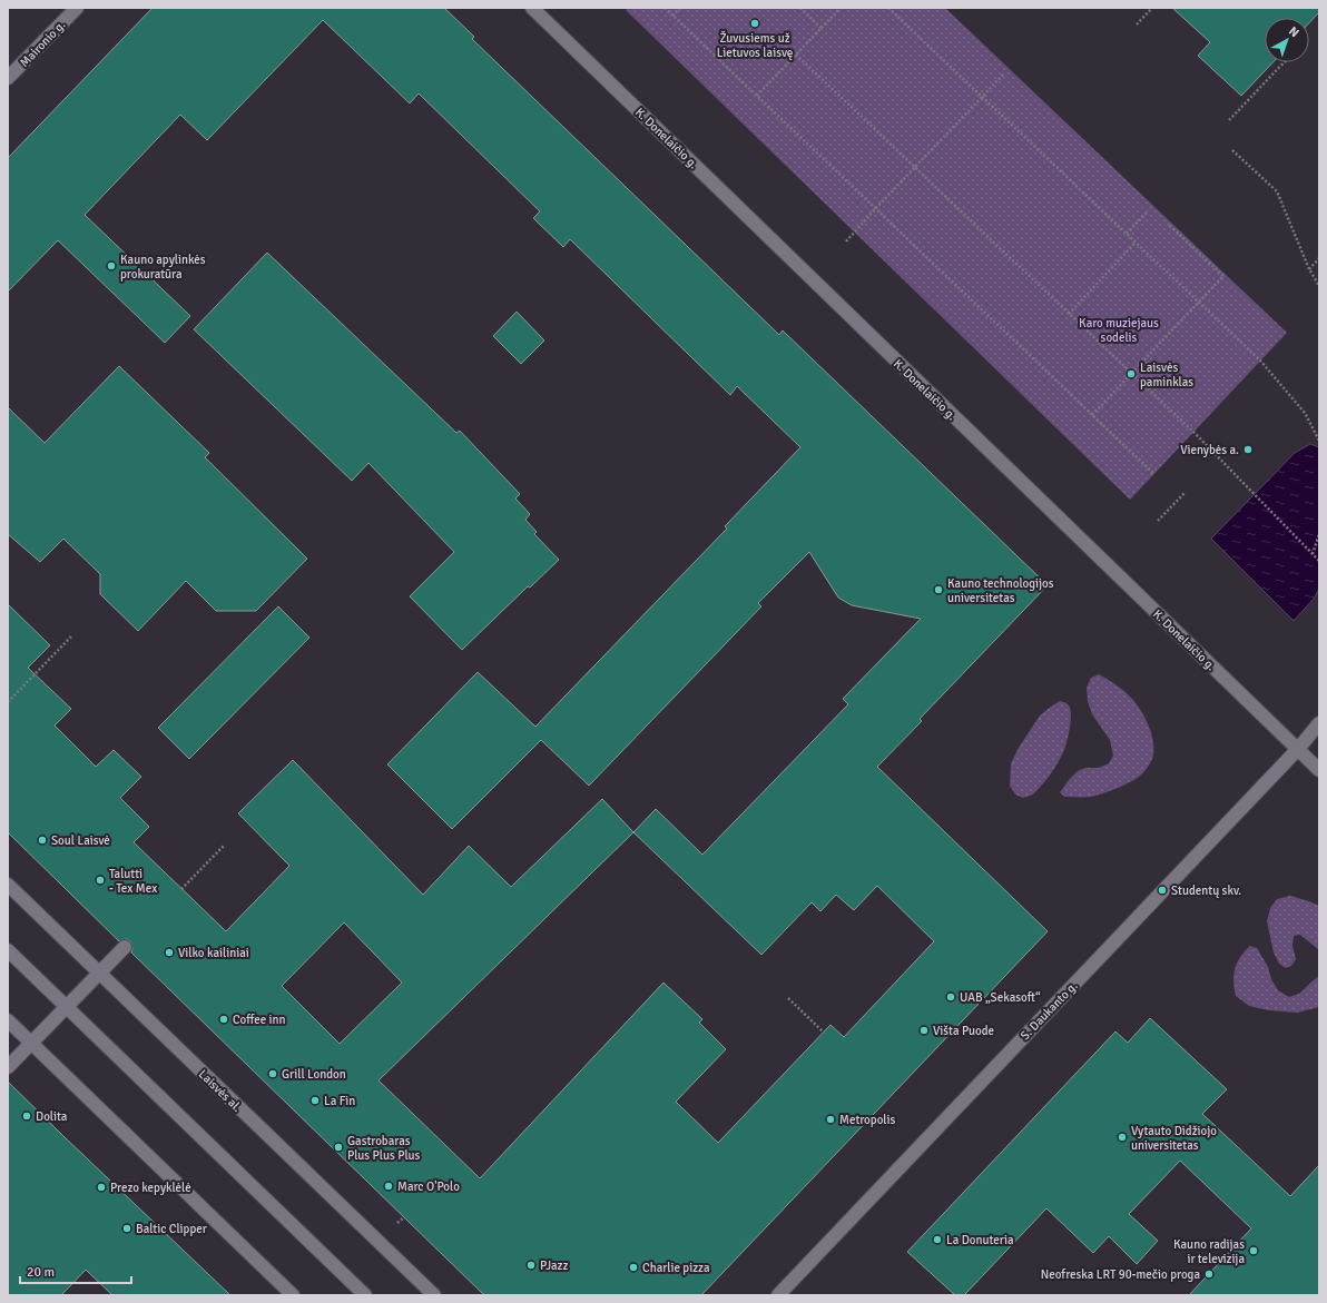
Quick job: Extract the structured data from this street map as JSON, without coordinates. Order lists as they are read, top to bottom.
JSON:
{
  "streets": {
    "street": [
      "Maironio g.",
      "K. Donelaičio g.",
      "S. Daukanto g.",
      "Laisvės al."
    ]
  },
  "crossings": [
    ["K. Donelaičio g.", "S. Daukanto g."]
  ],
  "parks": ["Karo muziejaus sodelis"],
  "places": [
    "Žuvusiems už Lietuvos laisvę",
    "Kauno apylinkės prokuratūra",
    "Laisvės paminklas",
    "Vienybės a.",
    "Kauno technologijos universitetas",
    "Soul Laisvė",
    "Talutti - Tex Mex",
    "Studentų skv.",
    "Vilko kailiniai",
    "UAB „Sekasoft“",
    "Coffee inn",
    "Višta Puode",
    "Grill London",
    "La Fin",
    "Dolita",
    "Metropolis",
    "Vytauto Didžiojo universitetas",
    "Gastrobaras Plus Plus Plus",
    "Marc O'Polo",
    "Prezo kepyklėlė",
    "Baltic Clipper",
    "La Donuteria",
    "Kauno radijas ir televizija",
    "PJazz",
    "Charlie pizza",
    "Neofreska LRT 90-mečio proga"
  ],
  "scale_bar": "20 m",
  "north": "top right"
}
